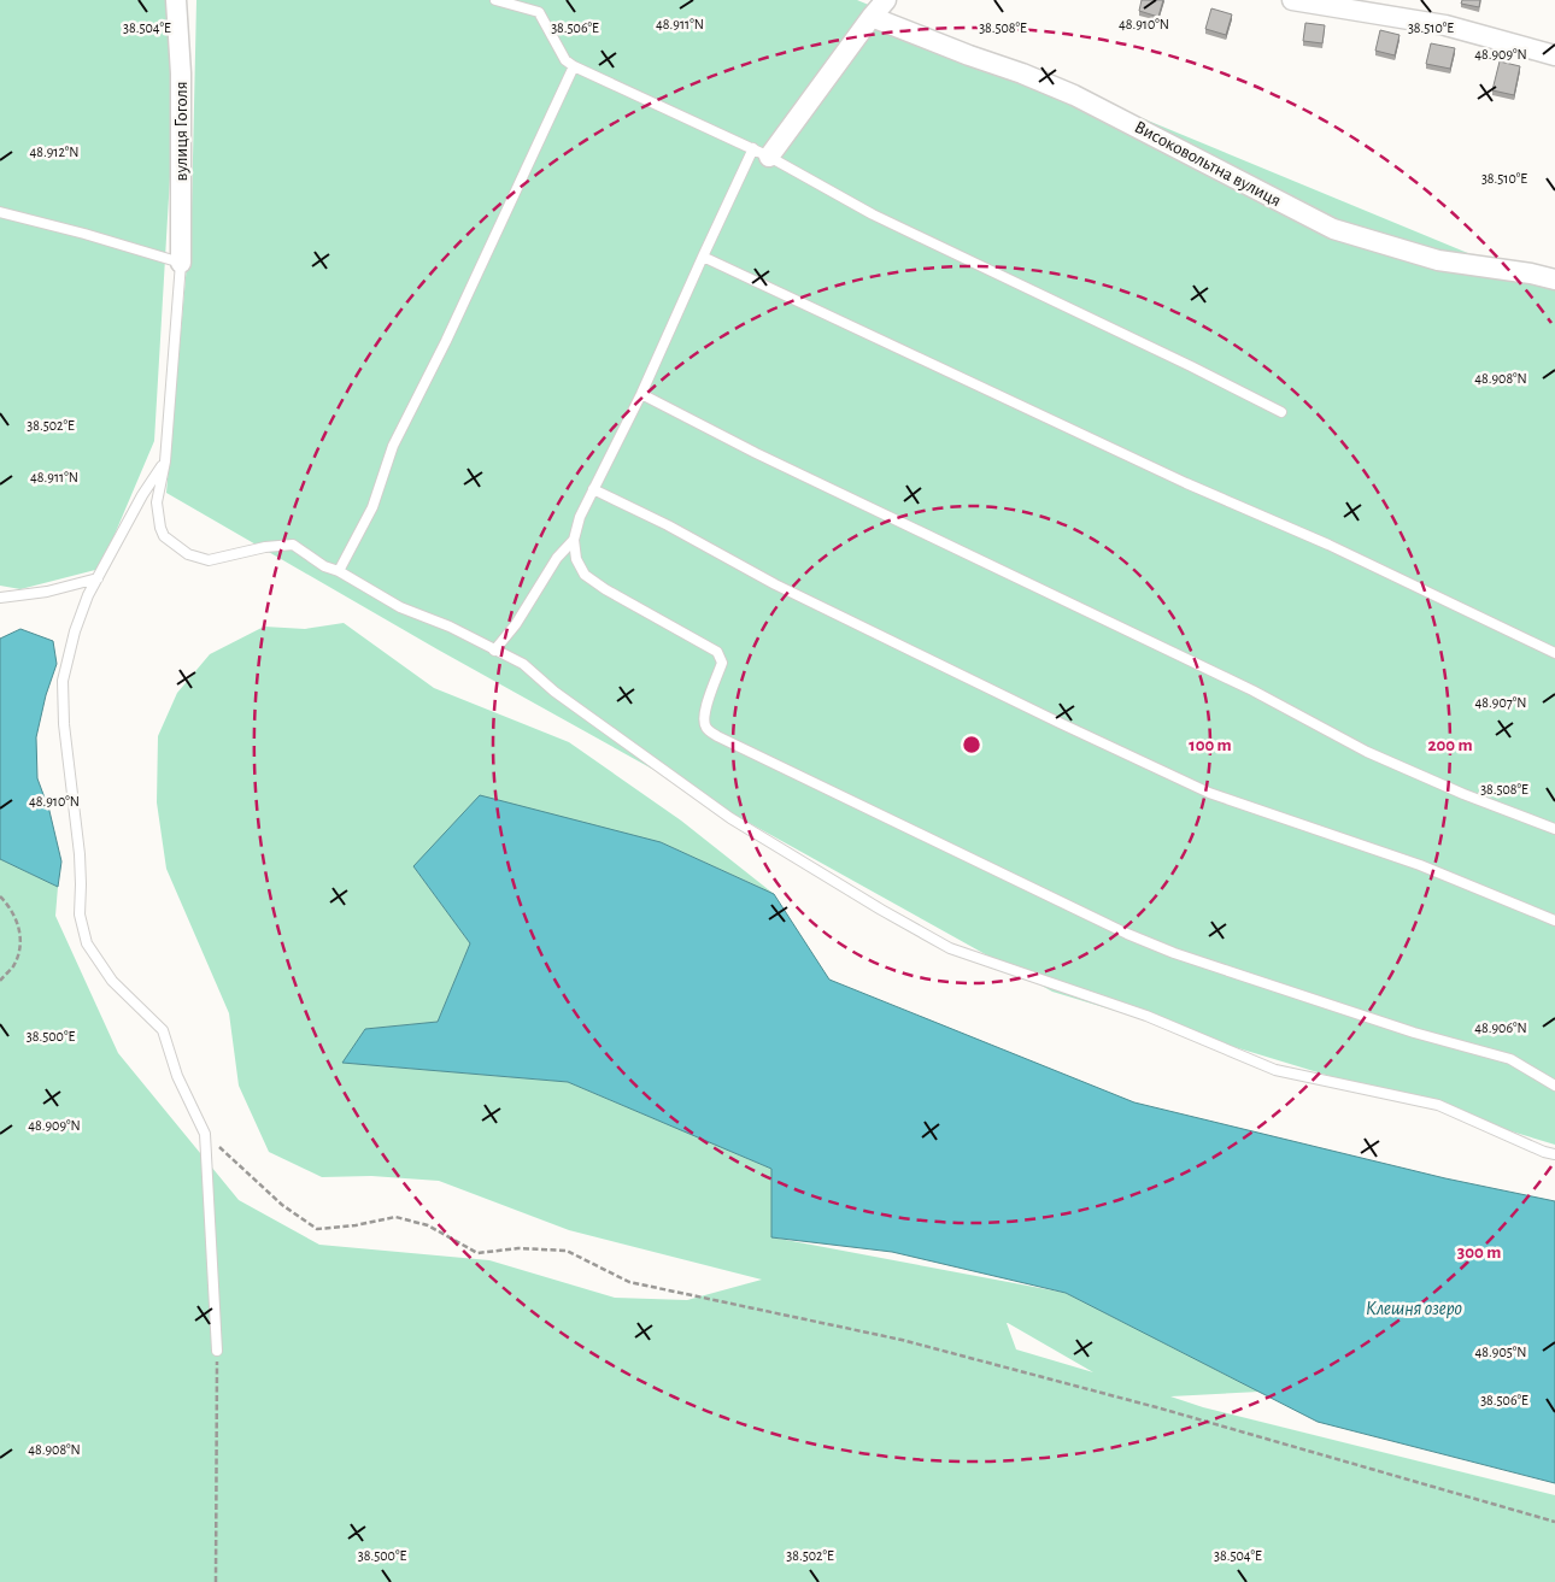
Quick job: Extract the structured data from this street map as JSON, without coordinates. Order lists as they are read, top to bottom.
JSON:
{
  "streets": {
    "street": ["вулиця Гоголя", "Високовольтна вулиця"]
  },
  "water": ["Клешня озеро"],
  "coordinates": [
    "48.911°N",
    "48.910°N",
    "38.506°E",
    "38.508°E",
    "38.510°E",
    "38.504°E",
    "48.909°N",
    "48.912°N",
    "48.908°N",
    "38.502°E",
    "48.907°N",
    "48.906°N",
    "38.500°E",
    "48.905°N"
  ],
  "rings": ["100 m", "200 m", "300 m"]
}
